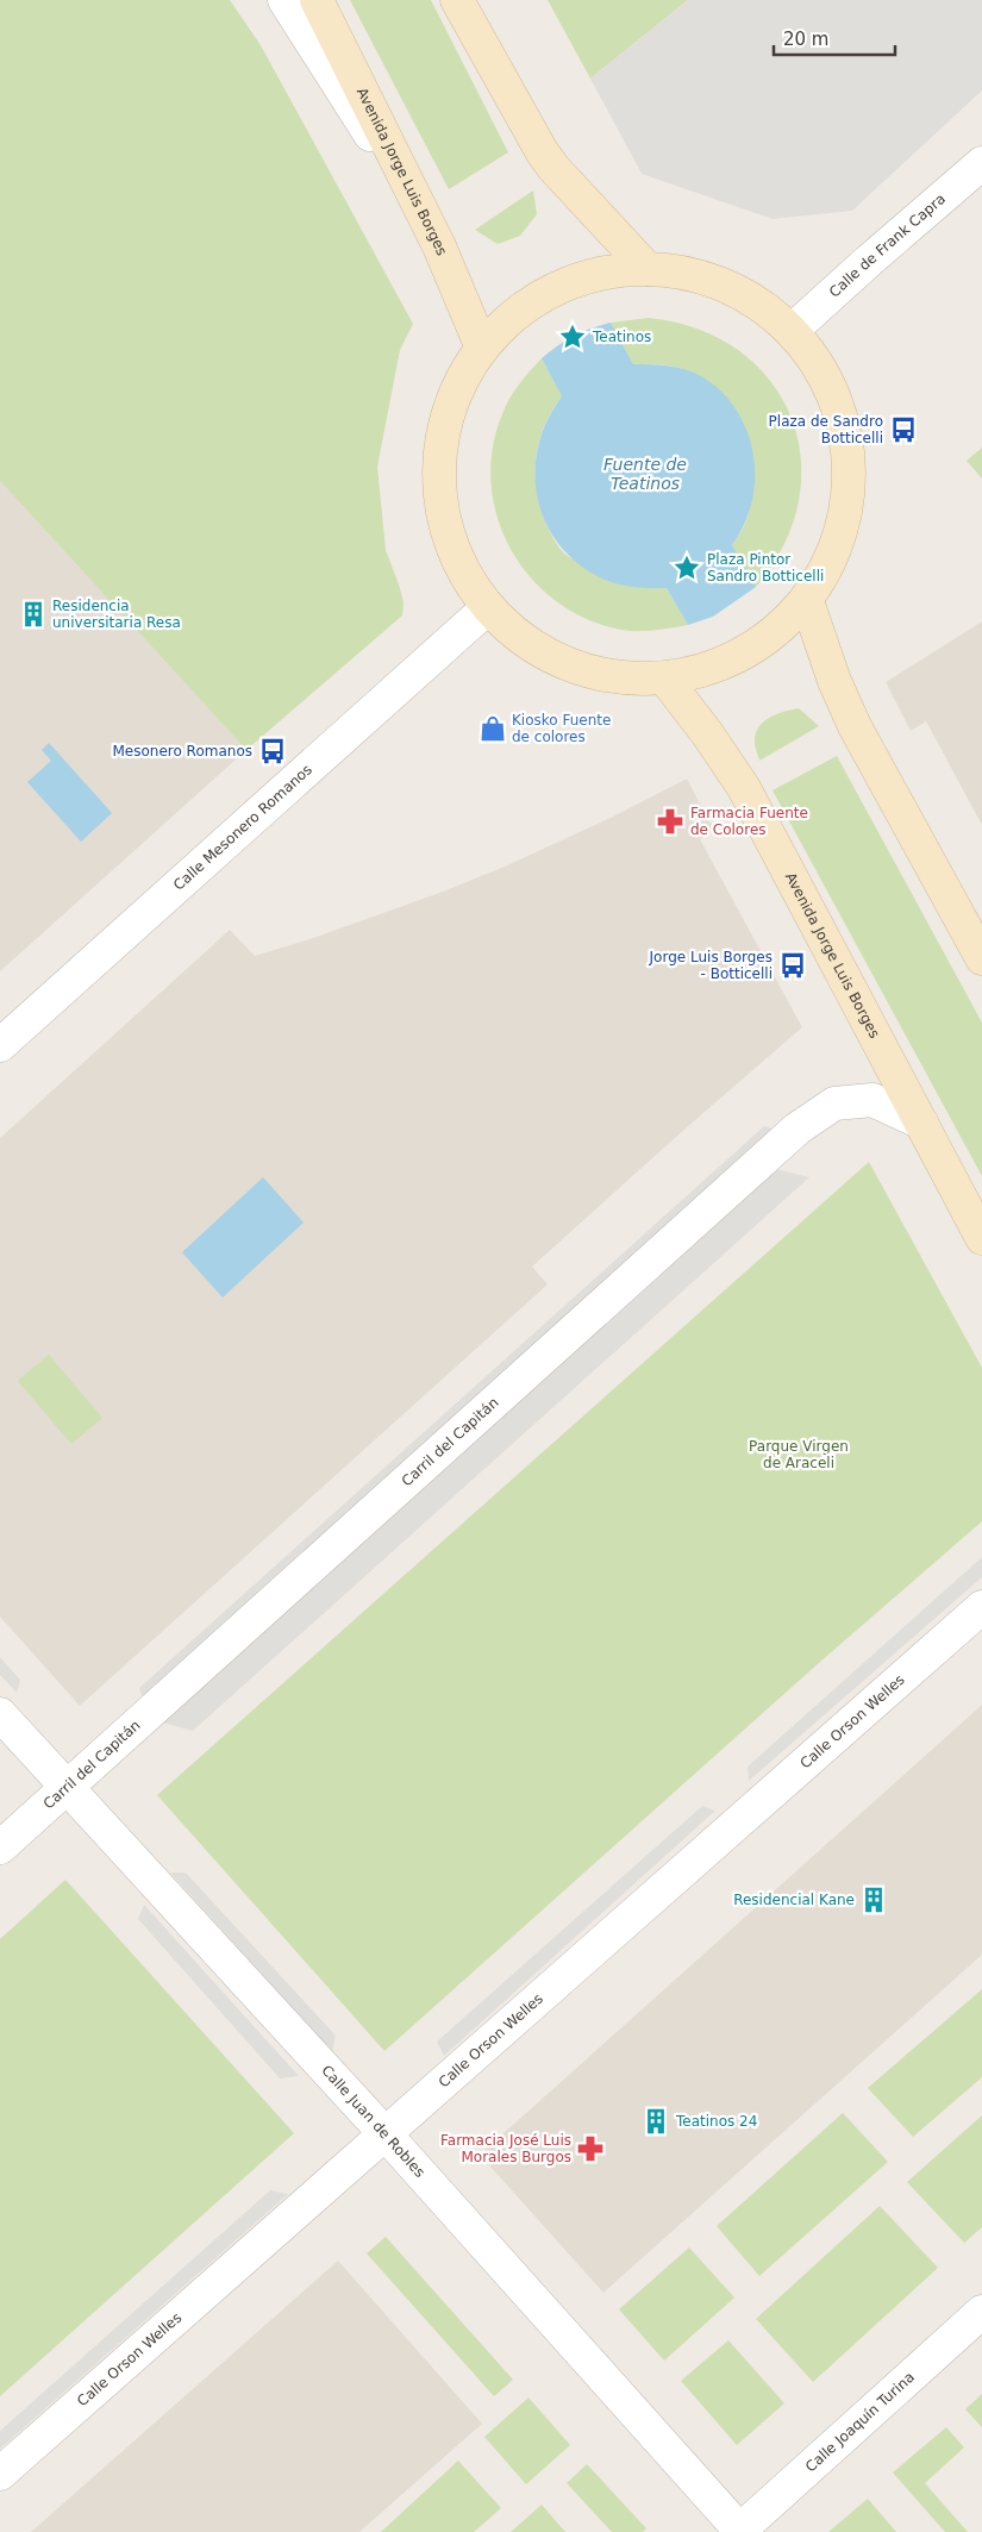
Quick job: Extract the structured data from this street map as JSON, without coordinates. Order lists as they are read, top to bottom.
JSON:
{
  "streets": {
    "main road": ["Avenida Jorge Luis Borges"],
    "street": [
      "Calle de Frank Capra",
      "Calle Mesonero Romanos",
      "Carril del Capitán",
      "Calle Orson Welles",
      "Calle Juan de Robles",
      "Calle Joaquín Turina"
    ]
  },
  "crossings": [
    ["Avenida Jorge Luis Borges", "Carril del Capitán"],
    ["Carril del Capitán", "Calle Juan de Robles"],
    ["Calle Orson Welles", "Calle Juan de Robles"],
    ["Calle Juan de Robles", "Calle Joaquín Turina"]
  ],
  "water": ["Fuente de Teatinos"],
  "parks": ["Parque Virgen de Araceli"],
  "places": {
    "place": ["Teatinos", "Plaza Pintor Sandro Botticelli"],
    "bus stop": ["Plaza de Sandro Botticelli", "Mesonero Romanos", "Jorge Luis Borges - Botticelli"],
    "building": ["Residencia universitaria Resa", "Residencial Kane", "Teatinos 24"],
    "shop": ["Kiosko Fuente de colores"],
    "pharmacy": ["Farmacia Fuente de Colores", "Farmacia José Luis Morales Burgos"]
  },
  "scale_bar": "20 m"
}
